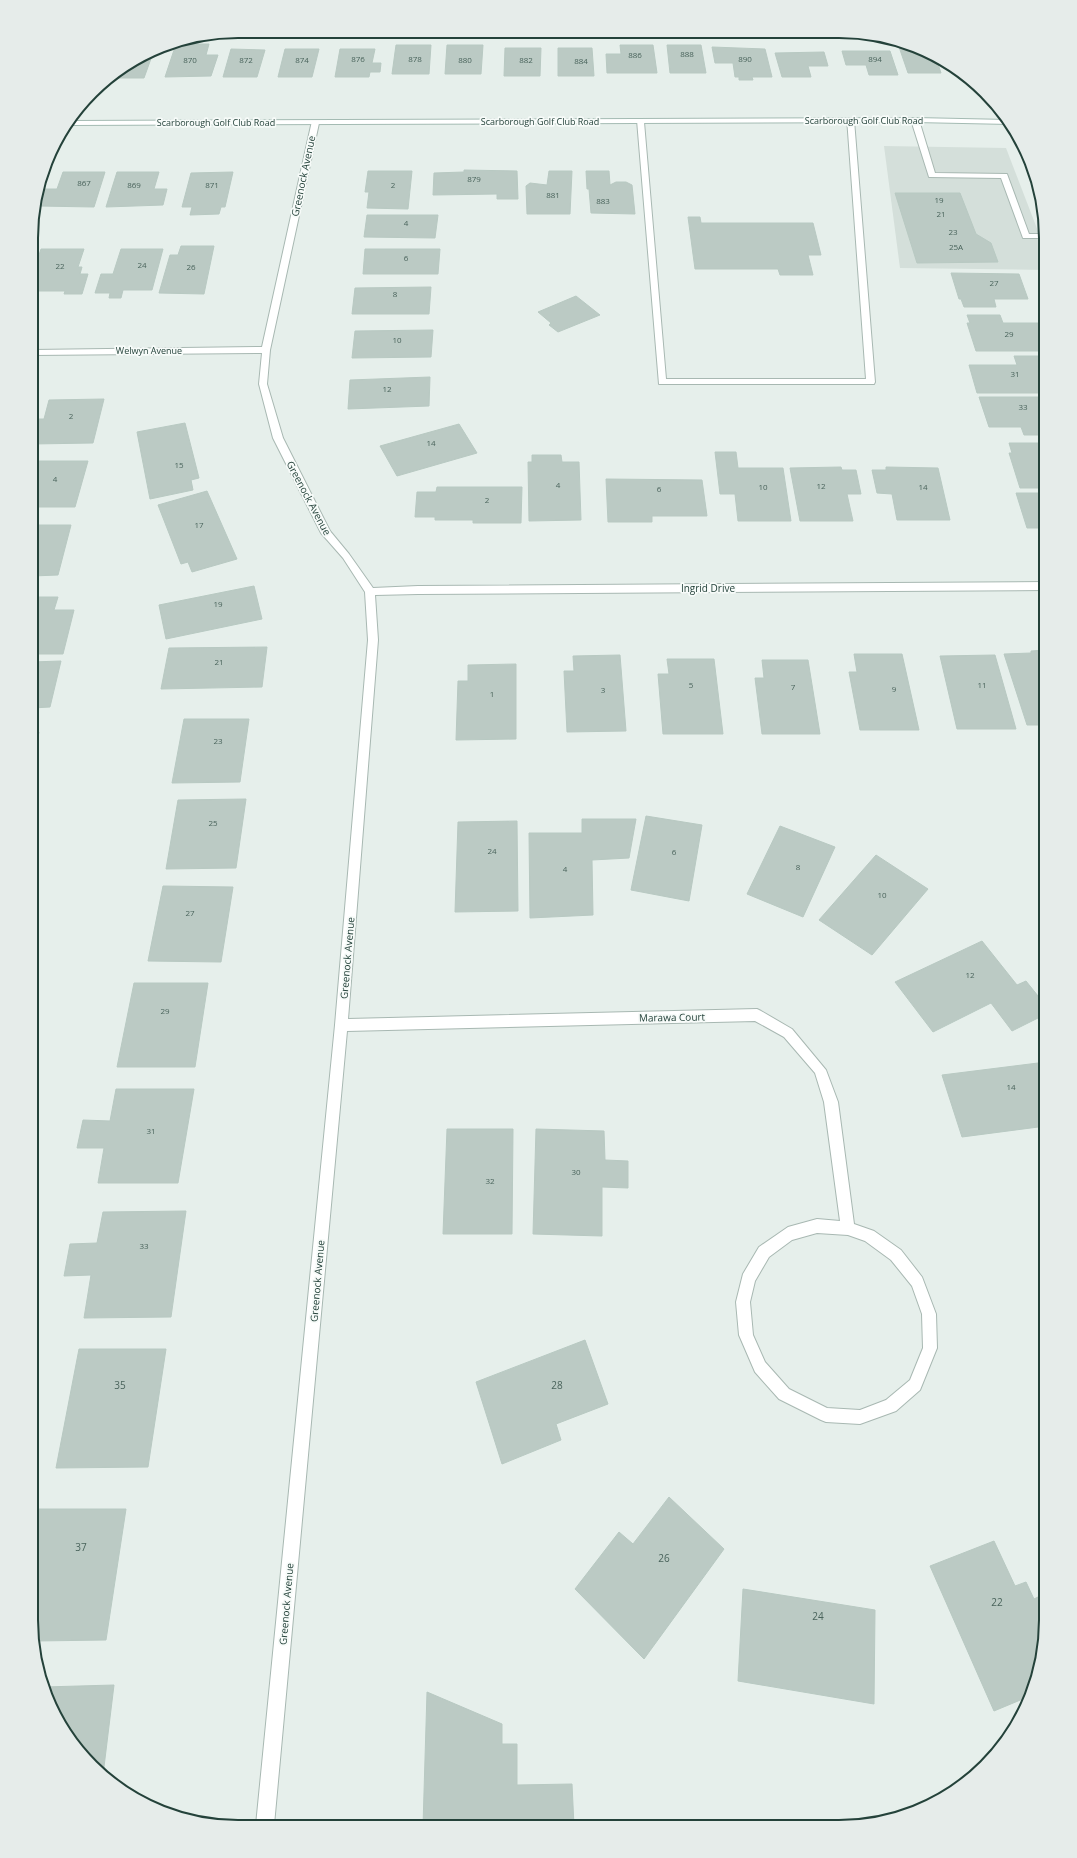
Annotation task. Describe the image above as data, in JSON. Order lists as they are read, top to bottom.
{
  "streets": {
    "street": [
      "Scarborough Golf Club Road",
      "Greenock Avenue",
      "Welwyn Avenue",
      "Ingrid Drive",
      "Marawa Court"
    ]
  },
  "crossings": [
    ["Scarborough Golf Club Road", "Greenock Avenue"],
    ["Greenock Avenue", "Welwyn Avenue"],
    ["Greenock Avenue", "Ingrid Drive"],
    ["Greenock Avenue", "Marawa Court"]
  ],
  "house_numbers": [
    "888",
    "886",
    "876",
    "878",
    "890",
    "894",
    "870",
    "872",
    "874",
    "880",
    "882",
    "884",
    "879",
    "867",
    "869",
    "871",
    "2",
    "881",
    "19",
    "883",
    "21",
    "4",
    "23",
    "25A",
    "6",
    "24",
    "22",
    "26",
    "27",
    "8",
    "29",
    "10",
    "31",
    "12",
    "33",
    "2",
    "14",
    "15",
    "4",
    "4",
    "12",
    "10",
    "14",
    "6",
    "2",
    "17",
    "19",
    "21",
    "5",
    "11",
    "7",
    "9",
    "3",
    "1",
    "23",
    "25",
    "24",
    "6",
    "8",
    "4",
    "10",
    "27",
    "12",
    "29",
    "14",
    "31",
    "30",
    "32",
    "33",
    "35",
    "28",
    "37",
    "26",
    "22",
    "24"
  ]
}
